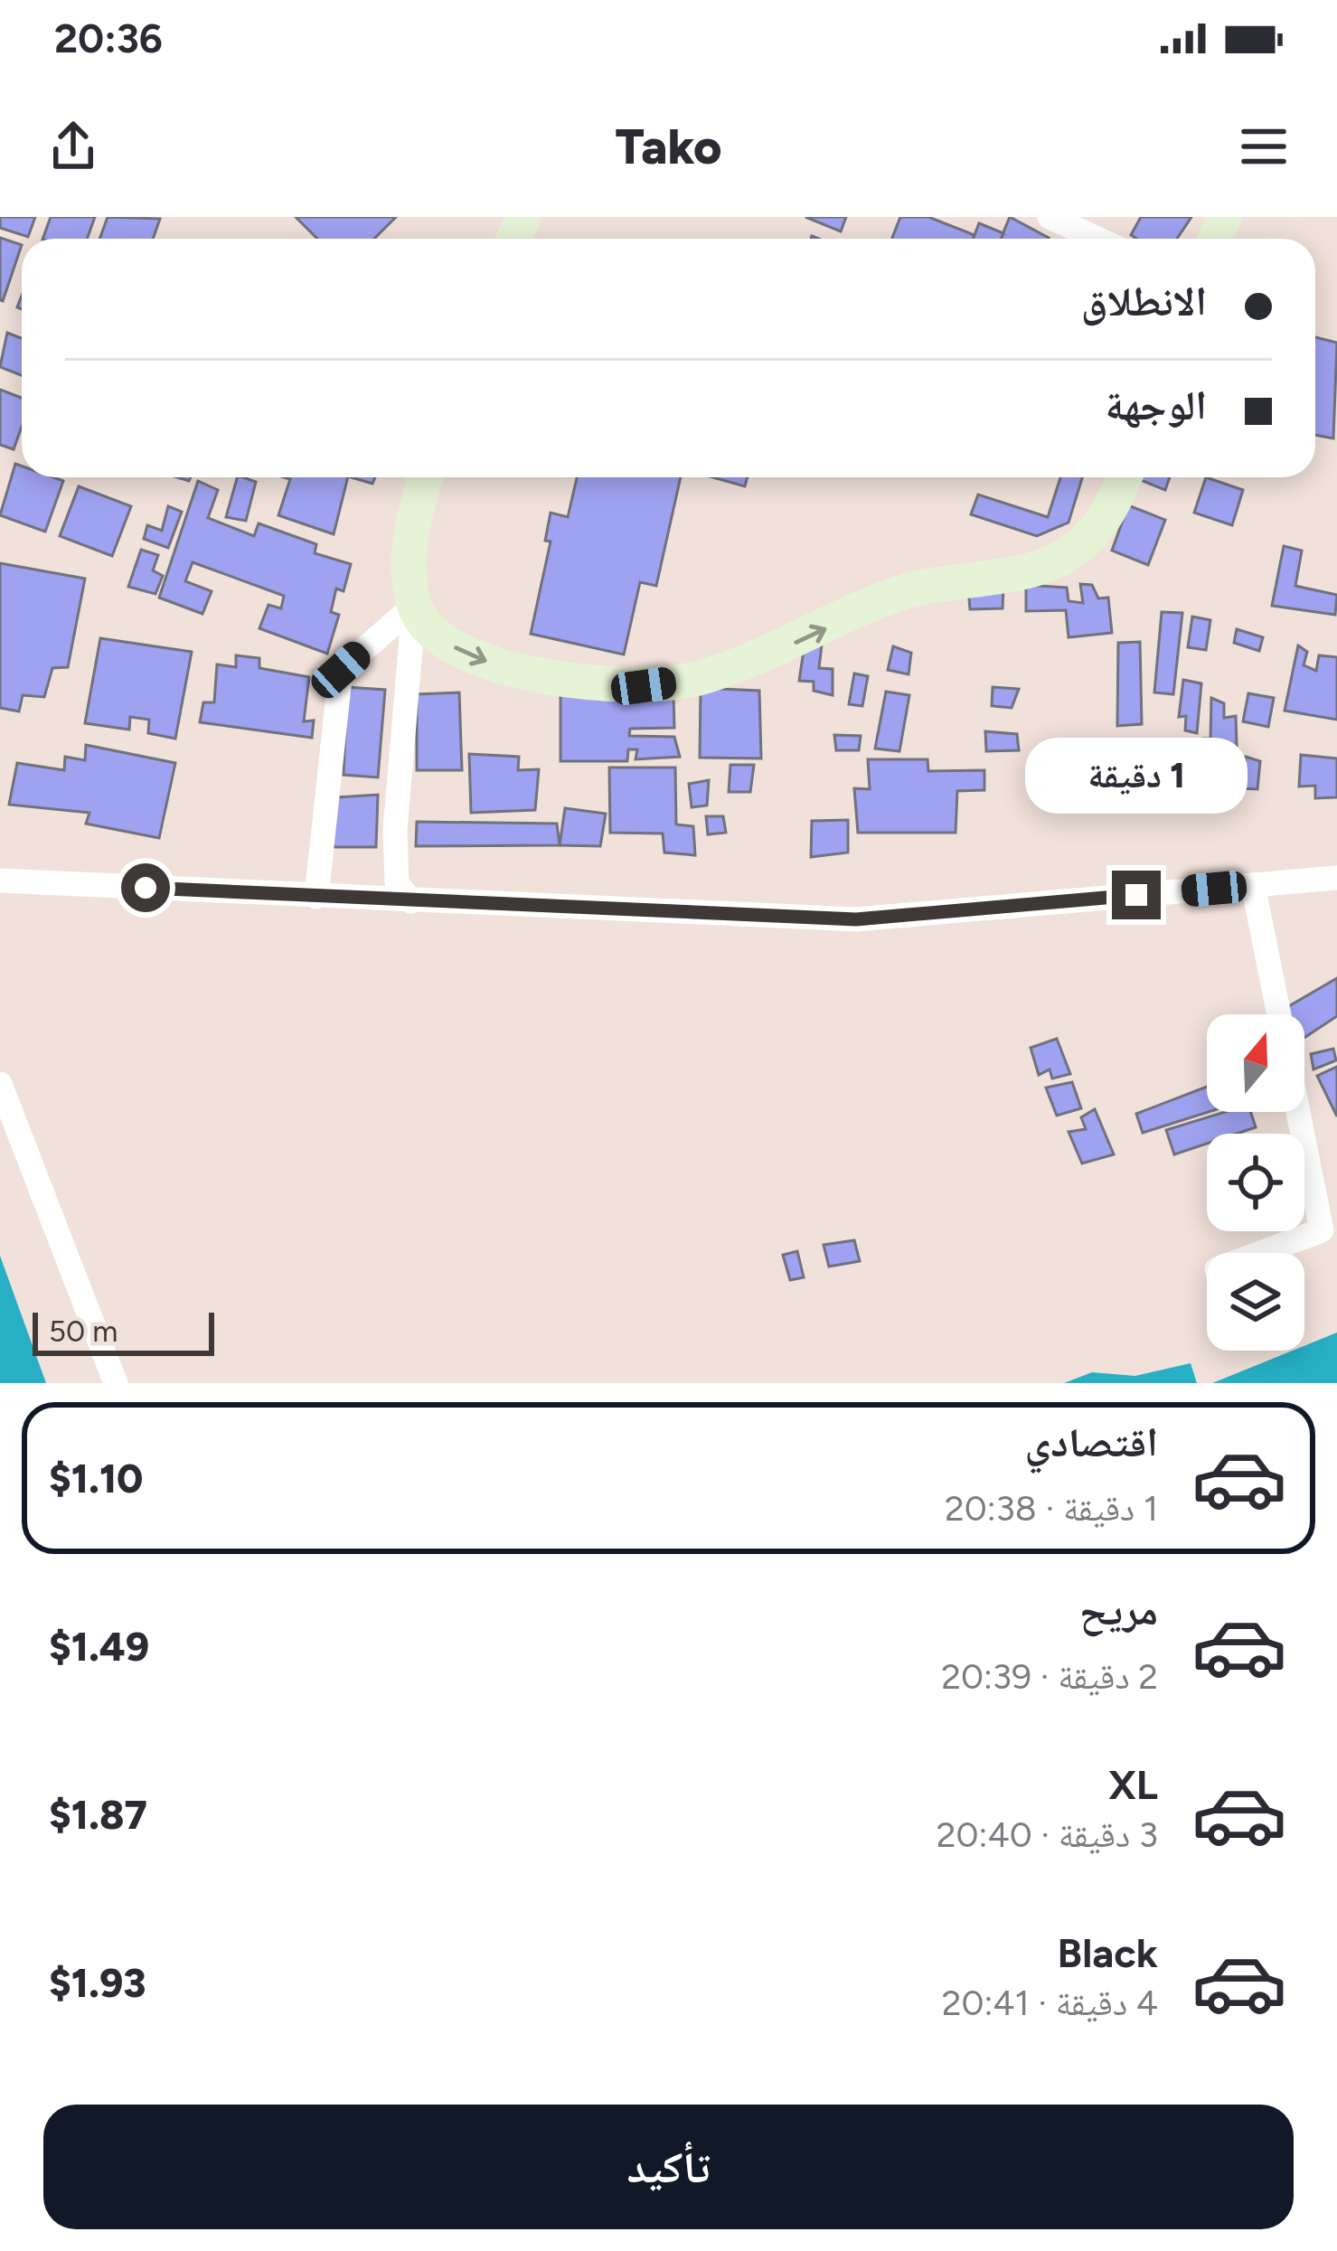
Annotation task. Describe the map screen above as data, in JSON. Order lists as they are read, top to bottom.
{
  "scale_bar": "50 m",
  "north": "top",
  "page": {
    "status": "20:36",
    "header": "Tako",
    "banner": ["الانطلاق", "الوجهة"],
    "bubble": "1 دقيقة",
    "scale": "50 m",
    "list": [
      {
        "name": "اقتصادي",
        "note": "1 دقيقة · 20:38",
        "value": "$1.10"
      },
      {
        "name": "مريح",
        "note": "2 دقيقة · 20:39",
        "value": "$1.49"
      },
      {
        "name": "XL",
        "note": "3 دقيقة · 20:40",
        "value": "$1.87"
      },
      {
        "name": "Black",
        "note": "4 دقيقة · 20:41",
        "value": "$1.93"
      }
    ],
    "buttons": "تأكيد"
  }
}
